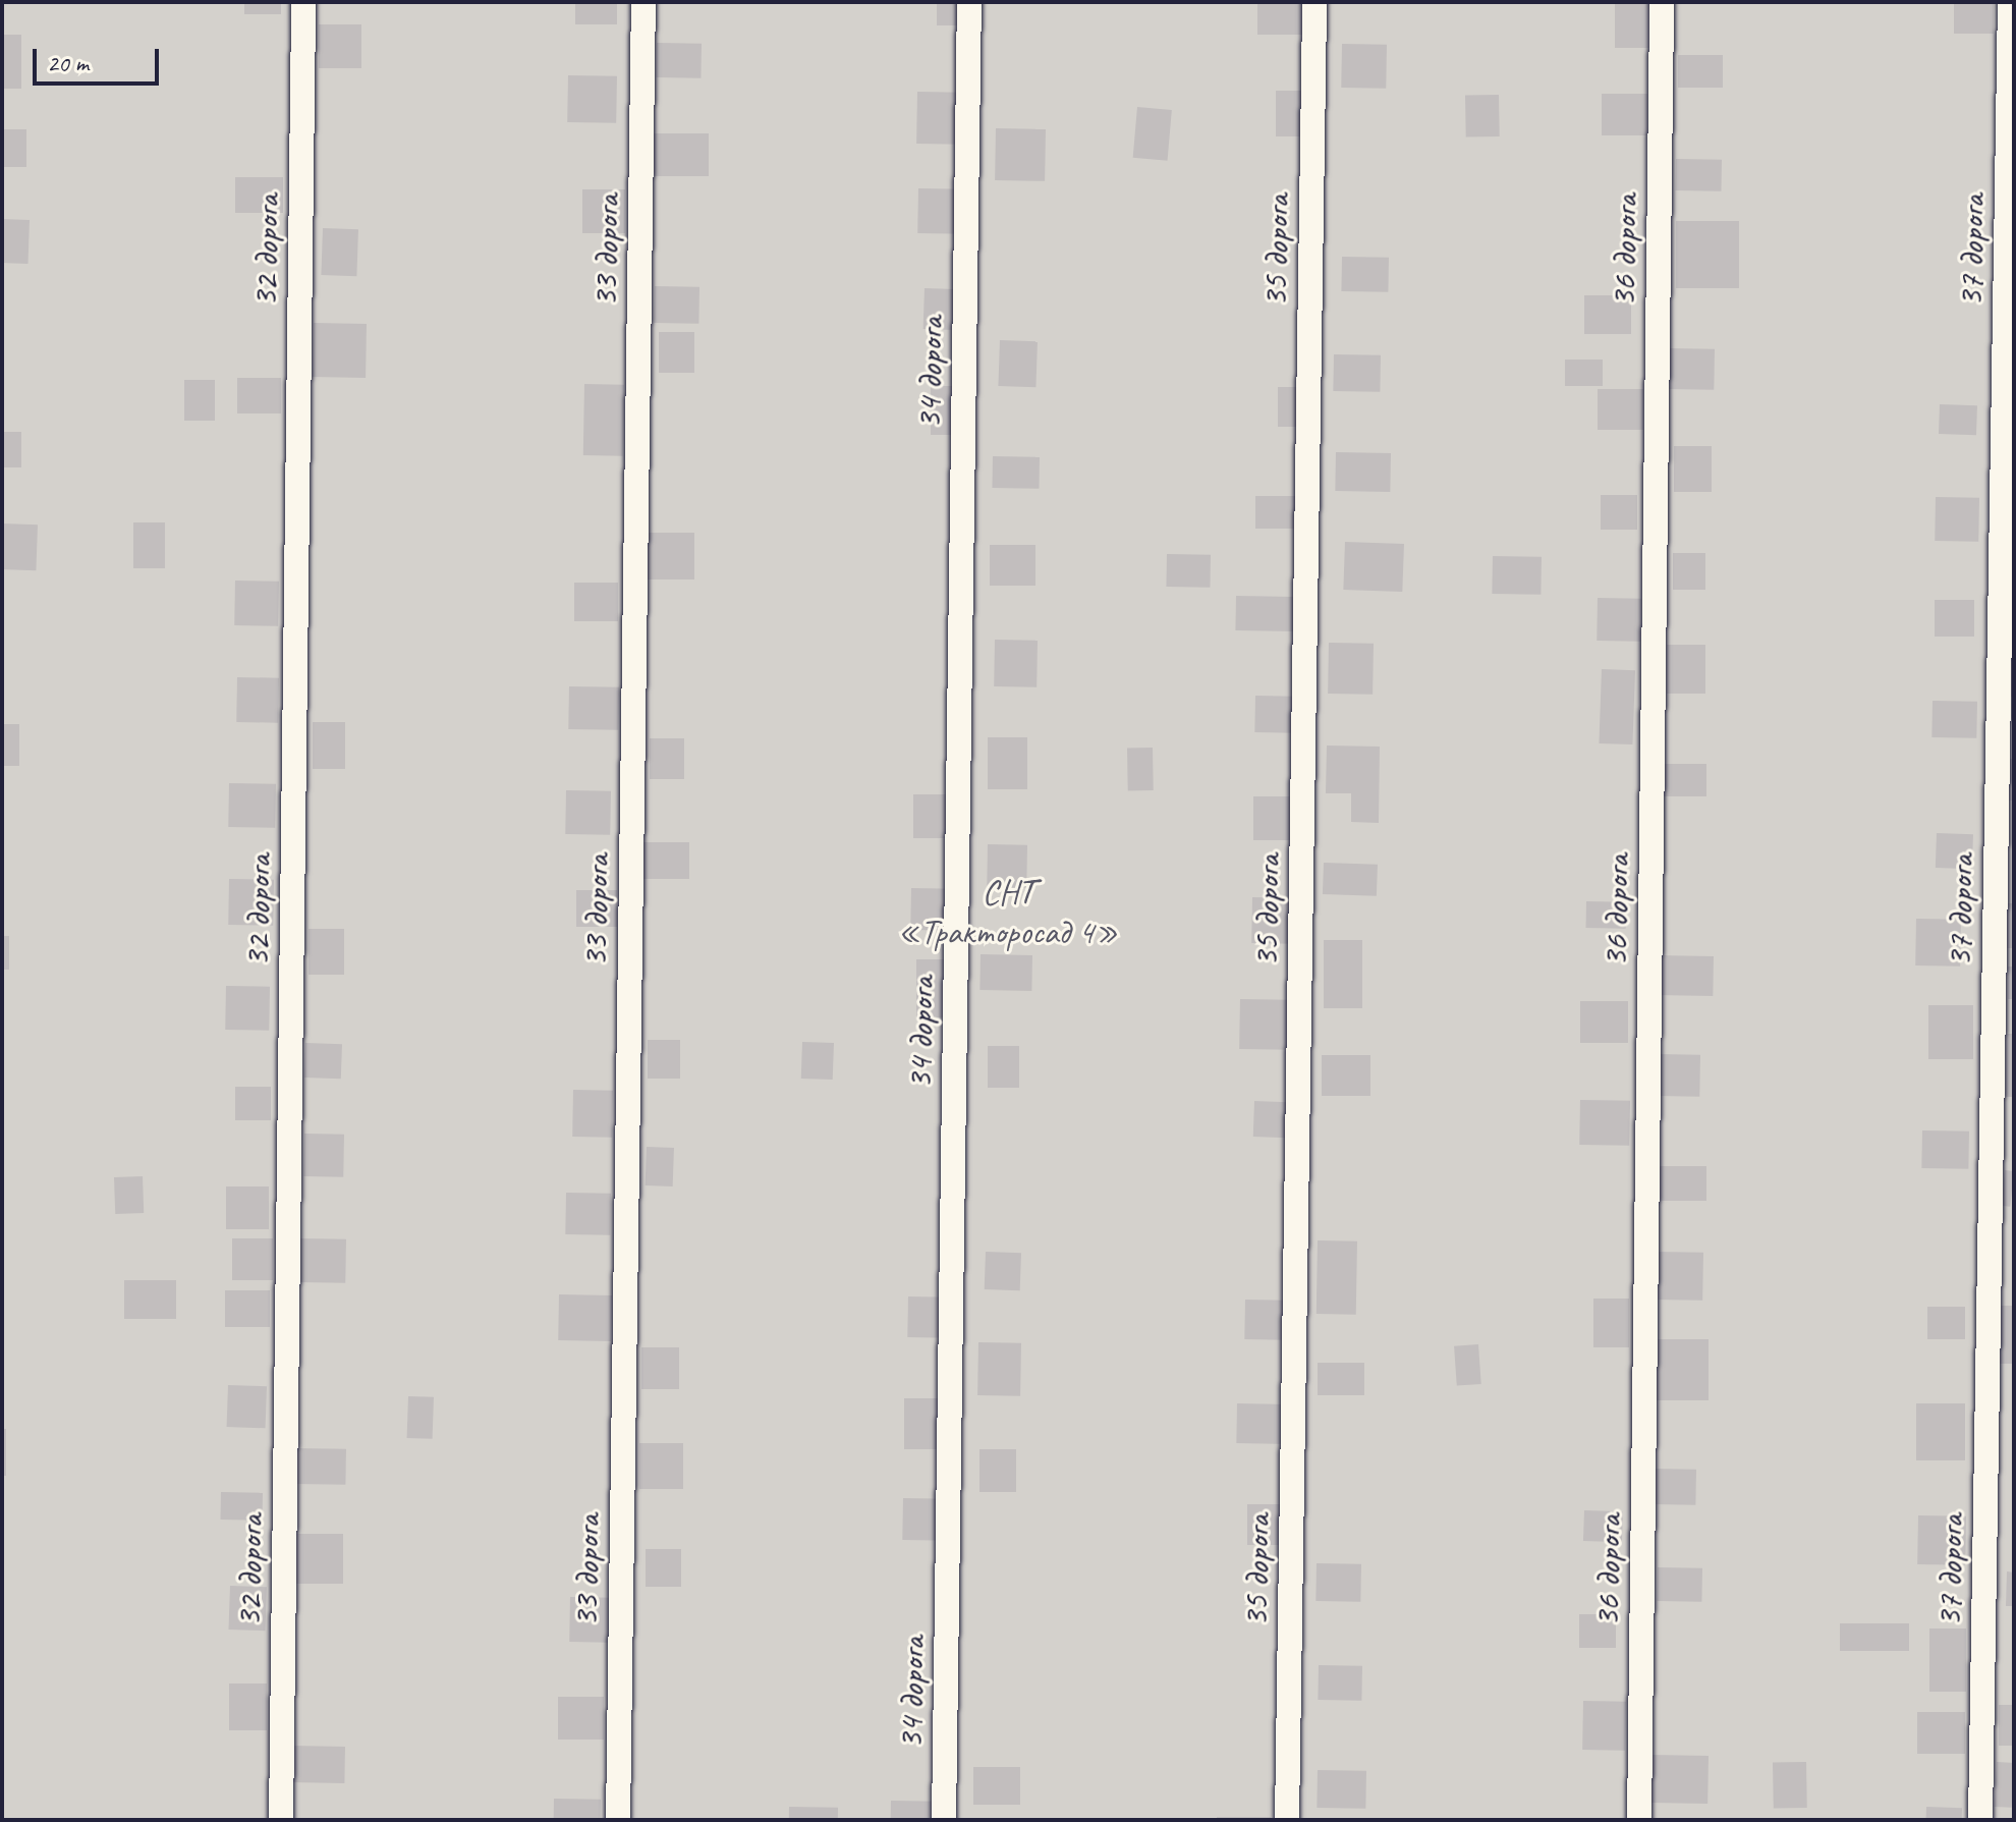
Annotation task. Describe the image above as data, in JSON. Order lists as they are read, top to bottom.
{
  "streets": {
    "lane": [
      "32 дорога",
      "33 дорога",
      "35 дорога",
      "36 дорога",
      "37 дорога",
      "34 дорога"
    ]
  },
  "parks": ["СНТ «Тракторосад 4»"],
  "scale_bar": "20 m"
}
